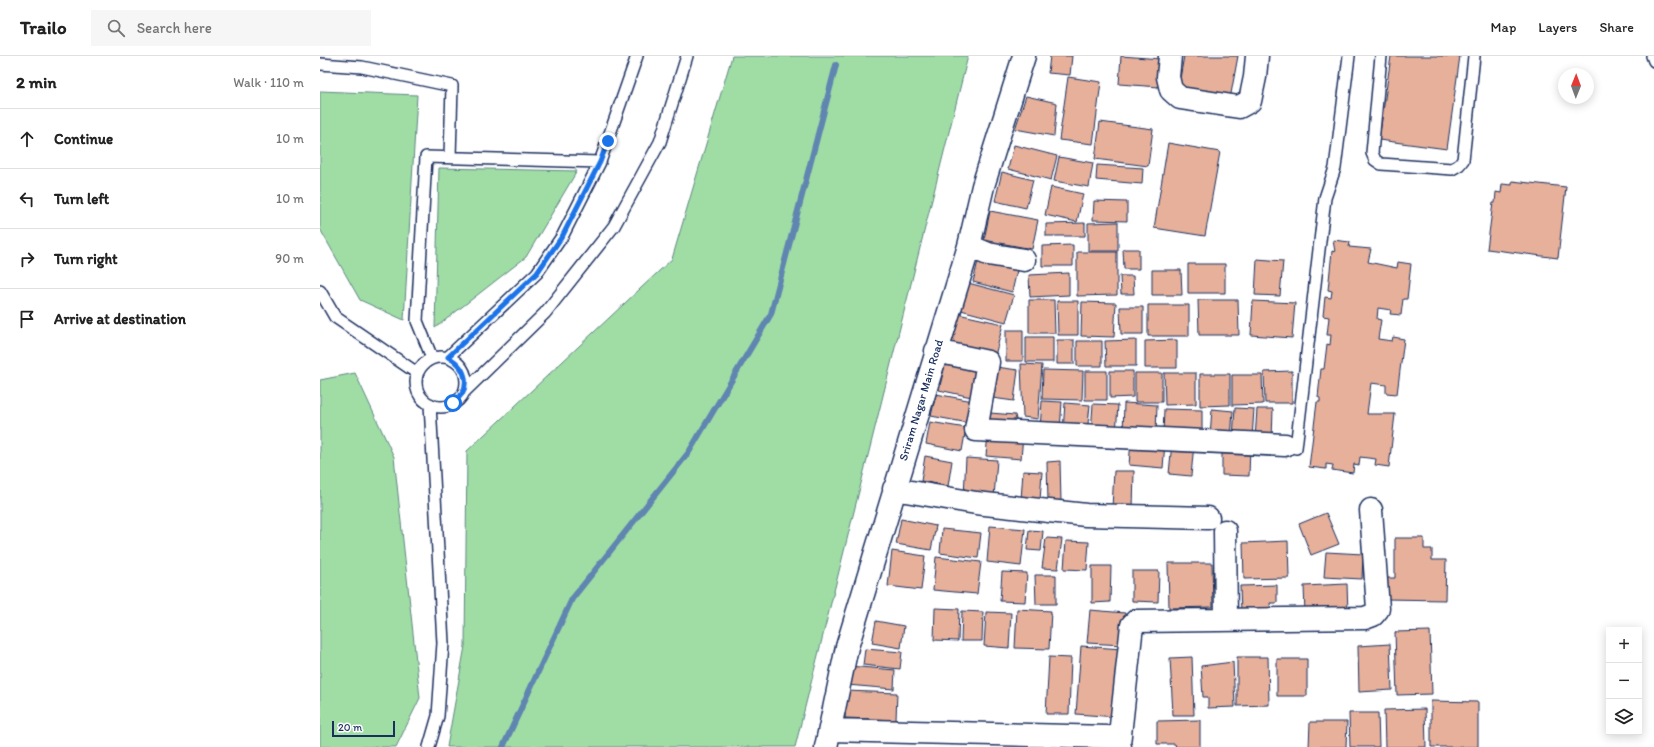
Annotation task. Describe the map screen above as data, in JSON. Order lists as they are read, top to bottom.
{
  "streets": {
    "street": ["Sriram Nagar Main Road"]
  },
  "scale_bar": "20 m",
  "north": "top",
  "page": {
    "header": "Trailo",
    "search": "Search here",
    "nav": ["Map", "Layers", "Share"],
    "heading": ["2 min", "Walk · 110 m"],
    "list": [
      ["Continue", "10 m"],
      ["Turn left", "10 m"],
      ["Turn right", "90 m"],
      "Arrive at destination"
    ],
    "map_buttons": ["+", "−"],
    "scale": "20 m"
  }
}
